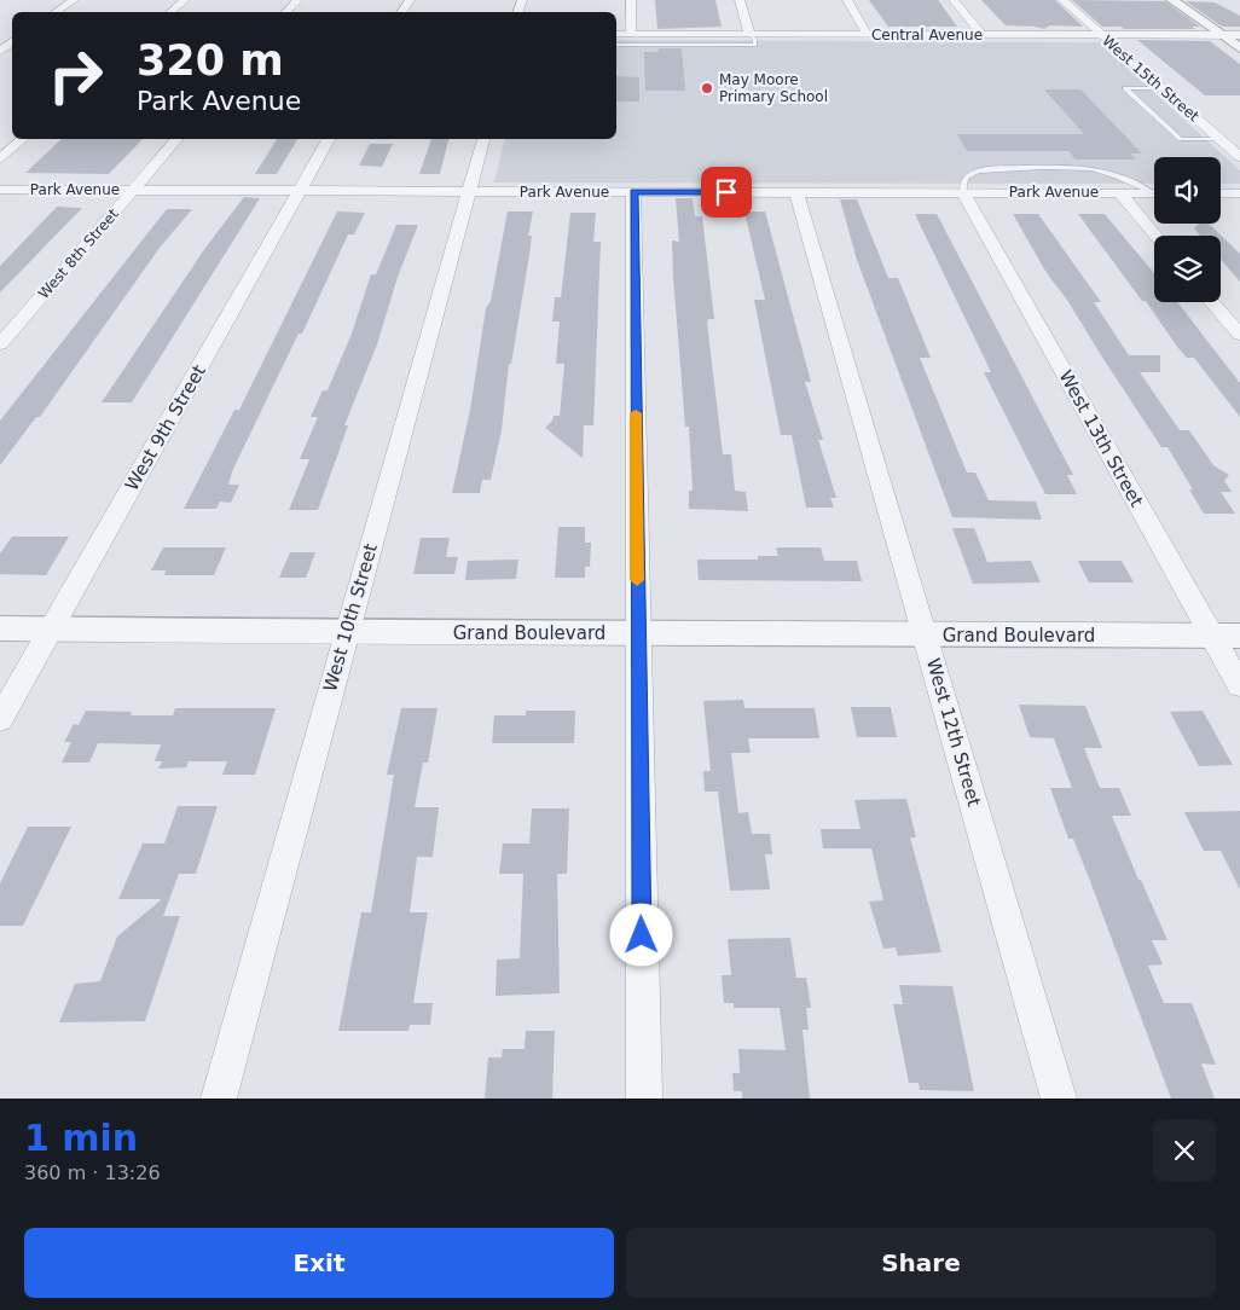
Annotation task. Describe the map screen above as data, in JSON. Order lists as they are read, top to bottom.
{
  "streets": {
    "street": [
      "Central Avenue",
      "West 15th Street",
      "Park Avenue",
      "West 8th Street",
      "West 9th Street",
      "West 13th Street",
      "West 10th Street",
      "Grand Boulevard",
      "West 12th Street"
    ]
  },
  "crossings": [
    ["Central Avenue", "West 15th Street"],
    ["Park Avenue", "West 8th Street"],
    ["Park Avenue", "West 9th Street"],
    ["Park Avenue", "West 13th Street"],
    ["Park Avenue", "West 10th Street"],
    ["Park Avenue", "West 12th Street"],
    ["West 9th Street", "Grand Boulevard"],
    ["West 13th Street", "Grand Boulevard"],
    ["West 10th Street", "Grand Boulevard"],
    ["Grand Boulevard", "West 12th Street"]
  ],
  "places": ["May Moore Primary School"],
  "page": {
    "turn": ["320 m", "Park Avenue"],
    "heading": ["1 min", "360 m · 13:26"],
    "buttons": ["Exit", "Share"]
  }
}
